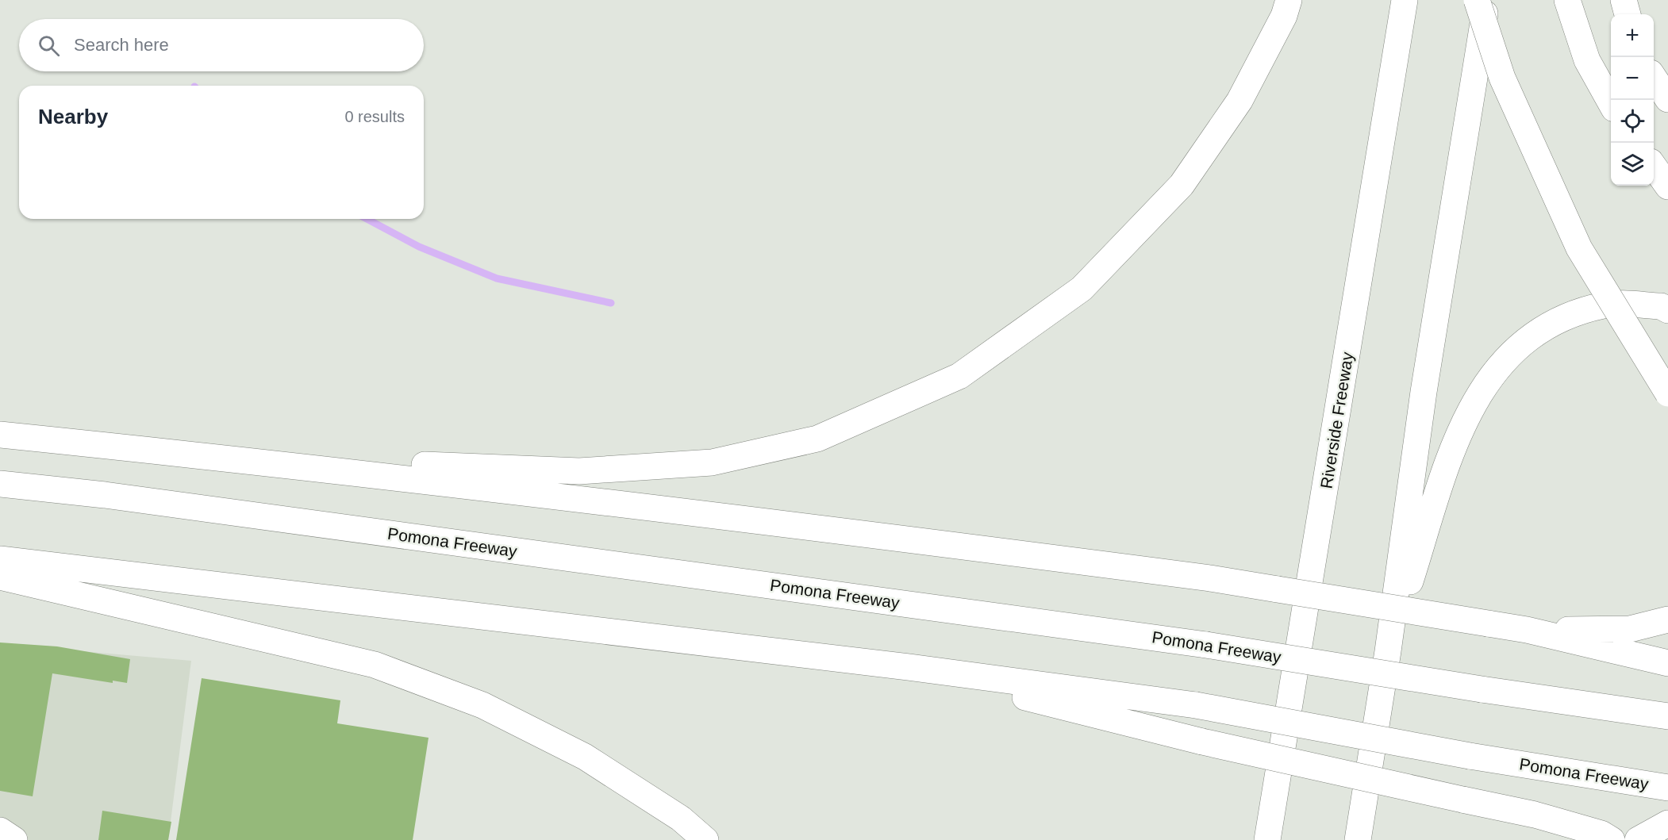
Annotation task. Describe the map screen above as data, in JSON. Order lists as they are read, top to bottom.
{
  "streets": {
    "main road": ["Riverside Freeway", "Pomona Freeway"]
  },
  "page": {
    "map_buttons": ["+", "−"],
    "search": "Search here",
    "heading": ["Nearby", "0 results"]
  }
}
